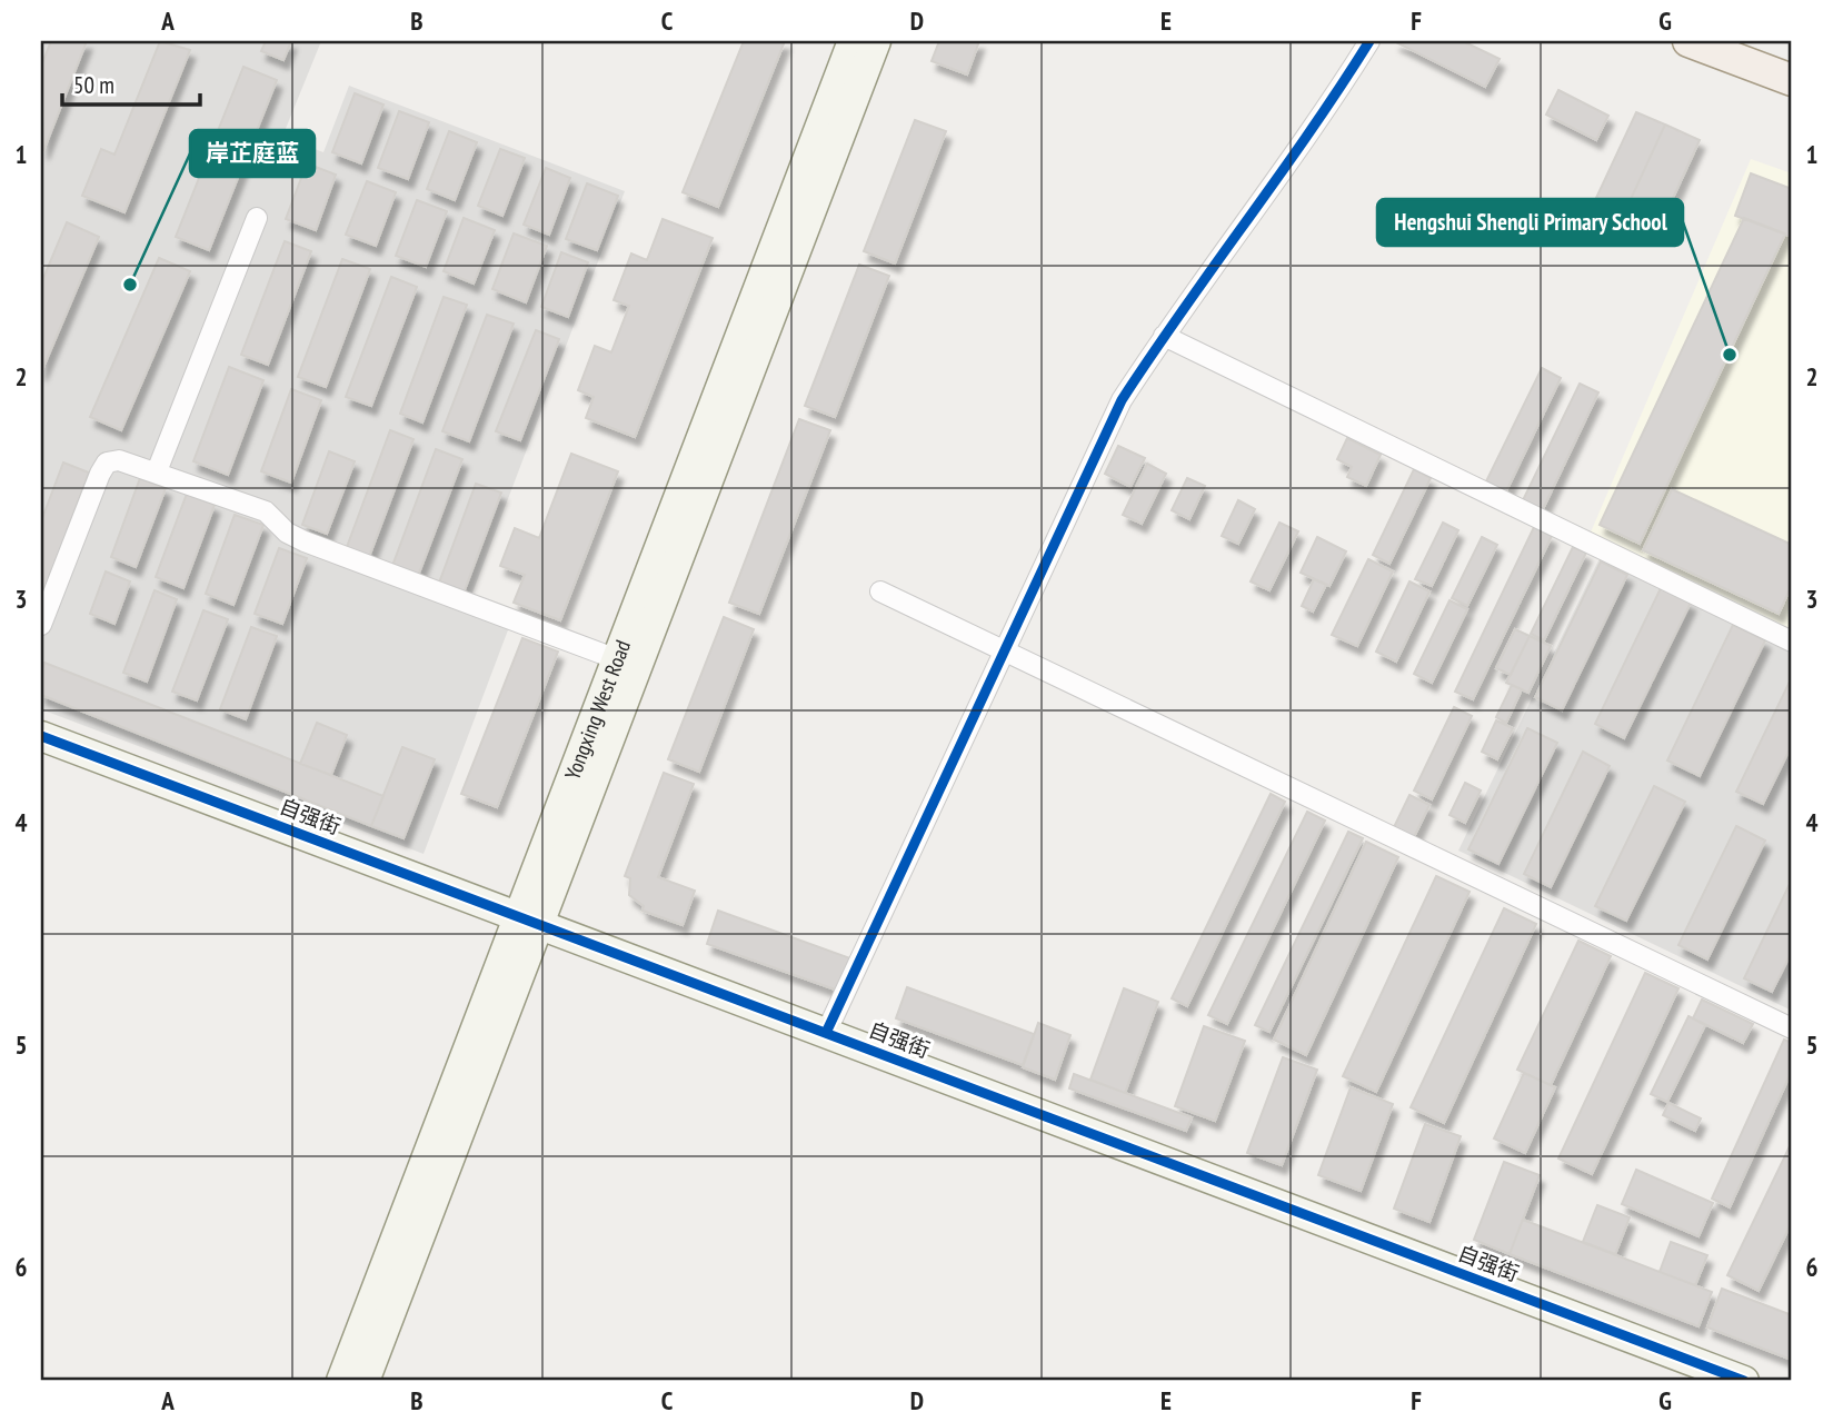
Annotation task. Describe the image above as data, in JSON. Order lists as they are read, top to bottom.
{
  "streets": {
    "main road": ["Yongxing West Road", "自强街"]
  },
  "crossings": [
    ["Yongxing West Road", "自强街"]
  ],
  "places": ["岸芷庭蓝", "Hengshui Shengli Primary School"],
  "scale_bar": "50 m",
  "grid": {
    "columns": [
      "A",
      "B",
      "C",
      "D",
      "E",
      "F",
      "G"
    ],
    "rows": [
      "1",
      "2",
      "3",
      "4",
      "5",
      "6"
    ]
  }
}
